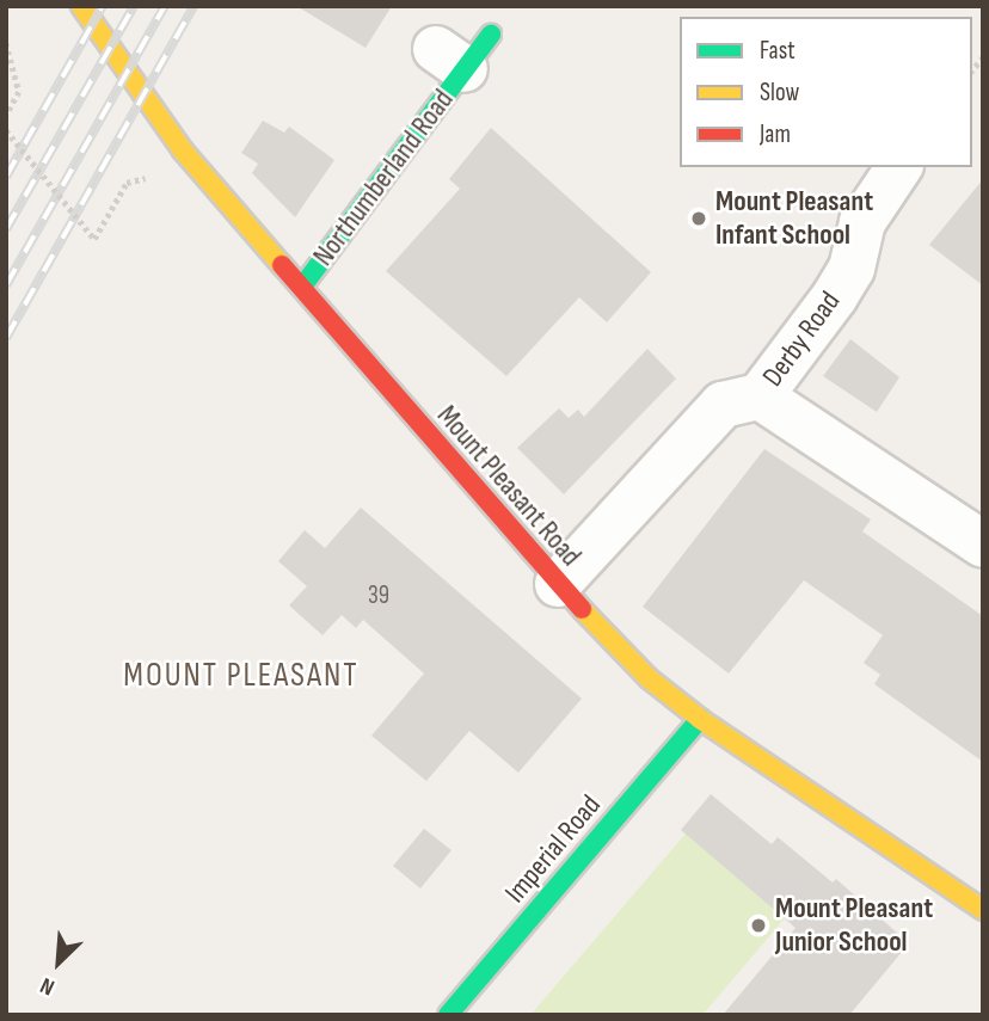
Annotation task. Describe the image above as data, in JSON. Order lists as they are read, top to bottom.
{
  "streets": {
    "street": [
      "Northumberland Road",
      "Derby Road",
      "Mount Pleasant Road",
      "Imperial Road"
    ]
  },
  "crossings": [
    ["Northumberland Road", "Mount Pleasant Road"],
    ["Derby Road", "Mount Pleasant Road"],
    ["Mount Pleasant Road", "Imperial Road"]
  ],
  "districts": ["MOUNT PLEASANT"],
  "places": ["Mount Pleasant Infant School", "Mount Pleasant Junior School"],
  "house_numbers": ["39"],
  "legend": ["Fast", "Slow", "Jam"],
  "north": "bottom left"
}
